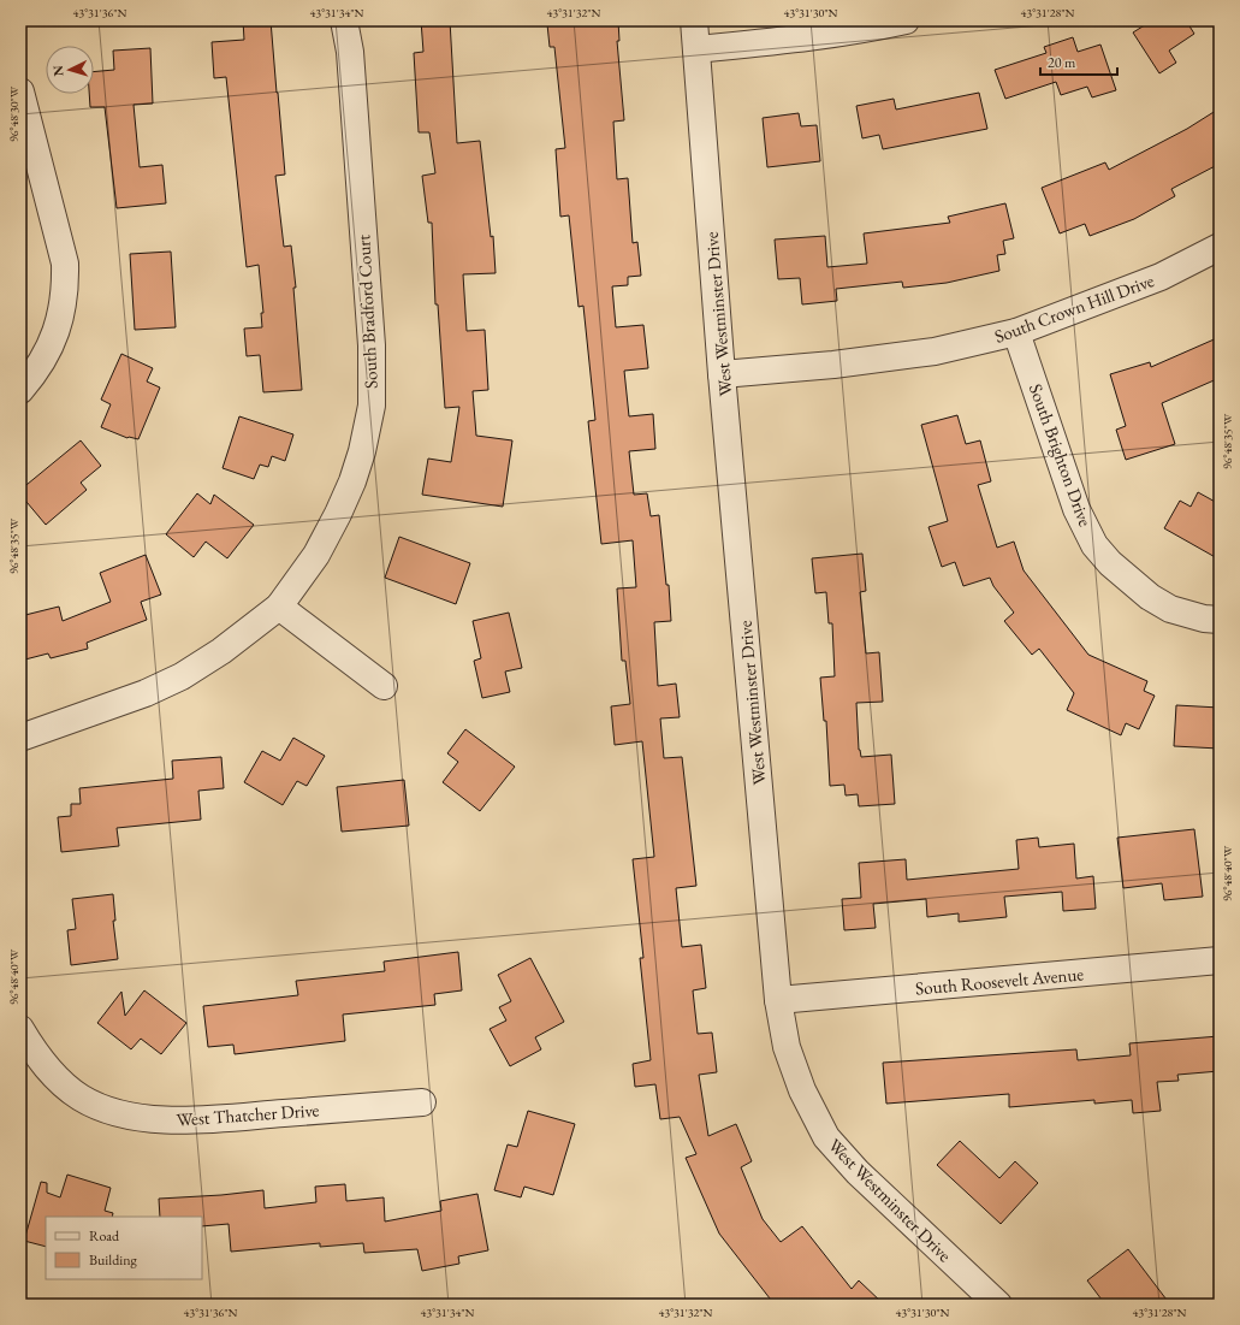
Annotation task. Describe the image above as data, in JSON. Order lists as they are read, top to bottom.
{
  "streets": {
    "street": [
      "South Crown Hill Drive",
      "South Bradford Court",
      "West Westminster Drive",
      "South Brighton Drive",
      "South Roosevelt Avenue",
      "West Thatcher Drive"
    ]
  },
  "crossings": [
    ["South Crown Hill Drive", "West Westminster Drive"],
    ["South Crown Hill Drive", "South Brighton Drive"],
    ["West Westminster Drive", "South Roosevelt Avenue"]
  ],
  "legend": ["Road", "Building"],
  "scale_bar": "20 m",
  "north": "left",
  "coordinates": [
    "43°31'36\"N",
    "43°31'34\"N",
    "43°31'32\"N",
    "43°31'30\"N",
    "43°31'28\"N",
    "96°48'30\"W",
    "96°48'35\"W",
    "96°48'40\"W"
  ]
}
